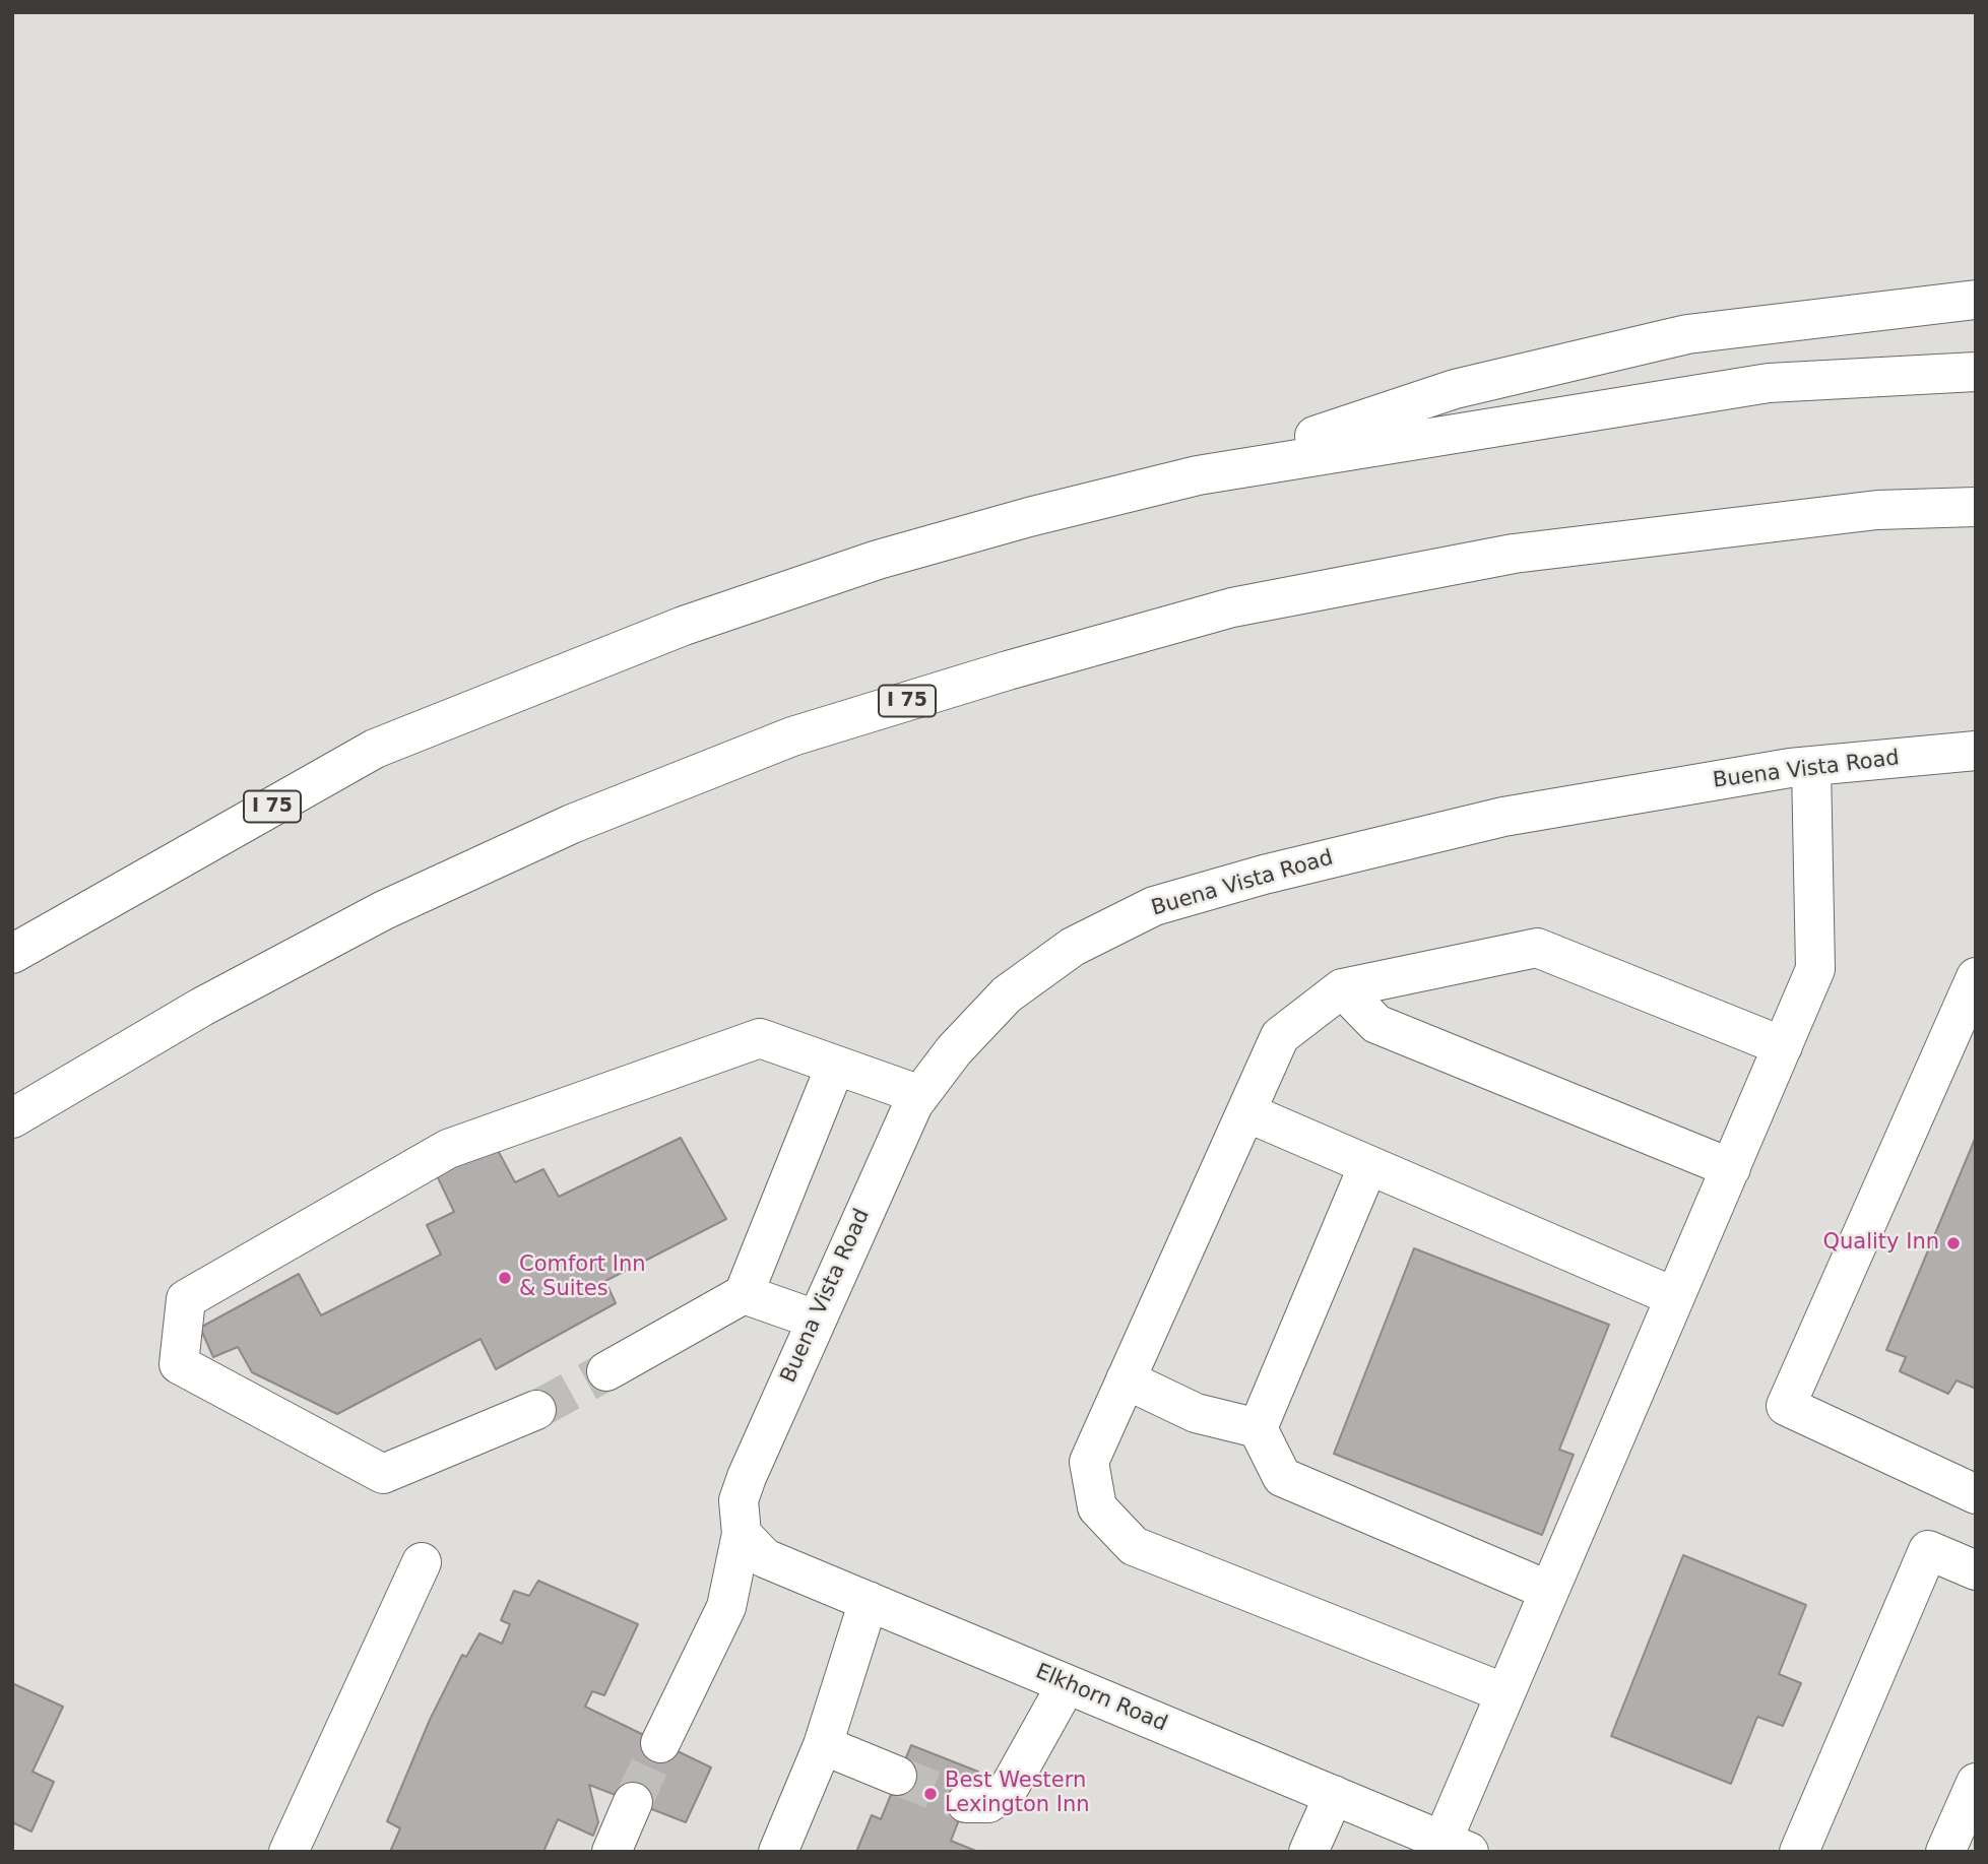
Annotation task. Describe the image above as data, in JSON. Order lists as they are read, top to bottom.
{
  "streets": {
    "main road": ["I 75", "Buena Vista Road", "Elkhorn Road"]
  },
  "crossings": [
    ["Buena Vista Road", "Elkhorn Road"]
  ],
  "places": ["Quality Inn", "Comfort Inn & Suites", "Best Western Lexington Inn"]
}
